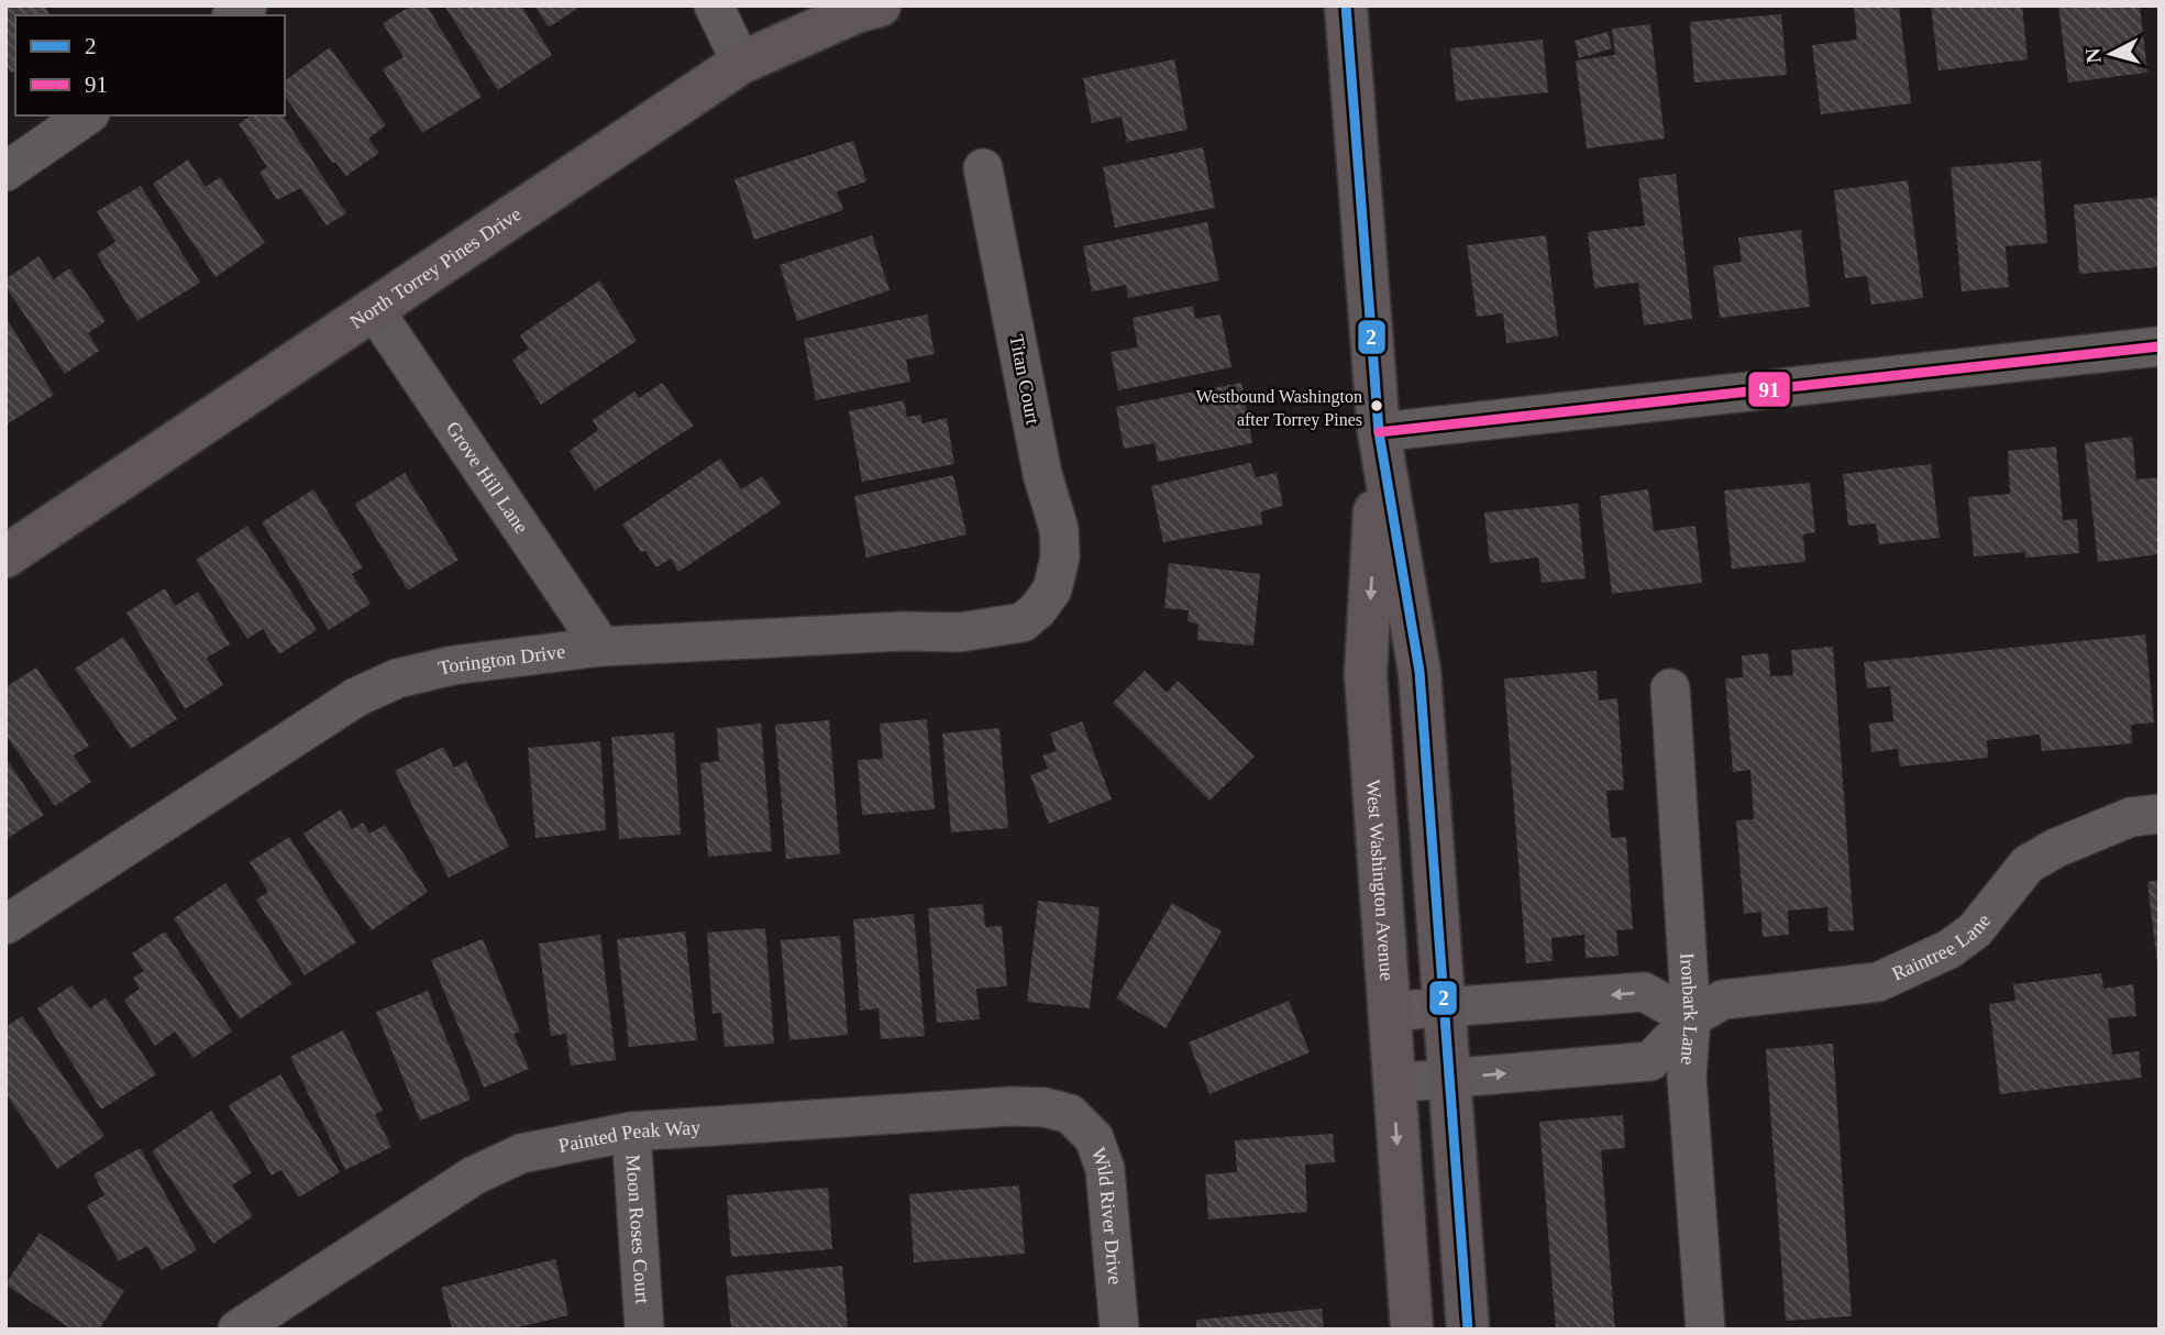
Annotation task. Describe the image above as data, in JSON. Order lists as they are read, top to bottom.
{
  "streets": {
    "main road": ["North Torrey Pines Drive", "West Washington Avenue"],
    "street": [
      "Titan Court",
      "Grove Hill Lane",
      "Torington Drive",
      "Raintree Lane",
      "Ironbark Lane",
      "Painted Peak Way",
      "Wild River Drive",
      "Moon Roses Court"
    ]
  },
  "crossings": [
    ["North Torrey Pines Drive", "Grove Hill Lane"],
    ["Titan Court", "Torington Drive"],
    ["Grove Hill Lane", "Torington Drive"],
    ["West Washington Avenue", "Raintree Lane"],
    ["Raintree Lane", "Ironbark Lane"],
    ["Painted Peak Way", "Wild River Drive"],
    ["Painted Peak Way", "Moon Roses Court"]
  ],
  "places": ["Westbound Washington after Torrey Pines"],
  "lines": ["transit line 2", "transit line 91"],
  "legend": ["2", "91"],
  "north": "left"
}
